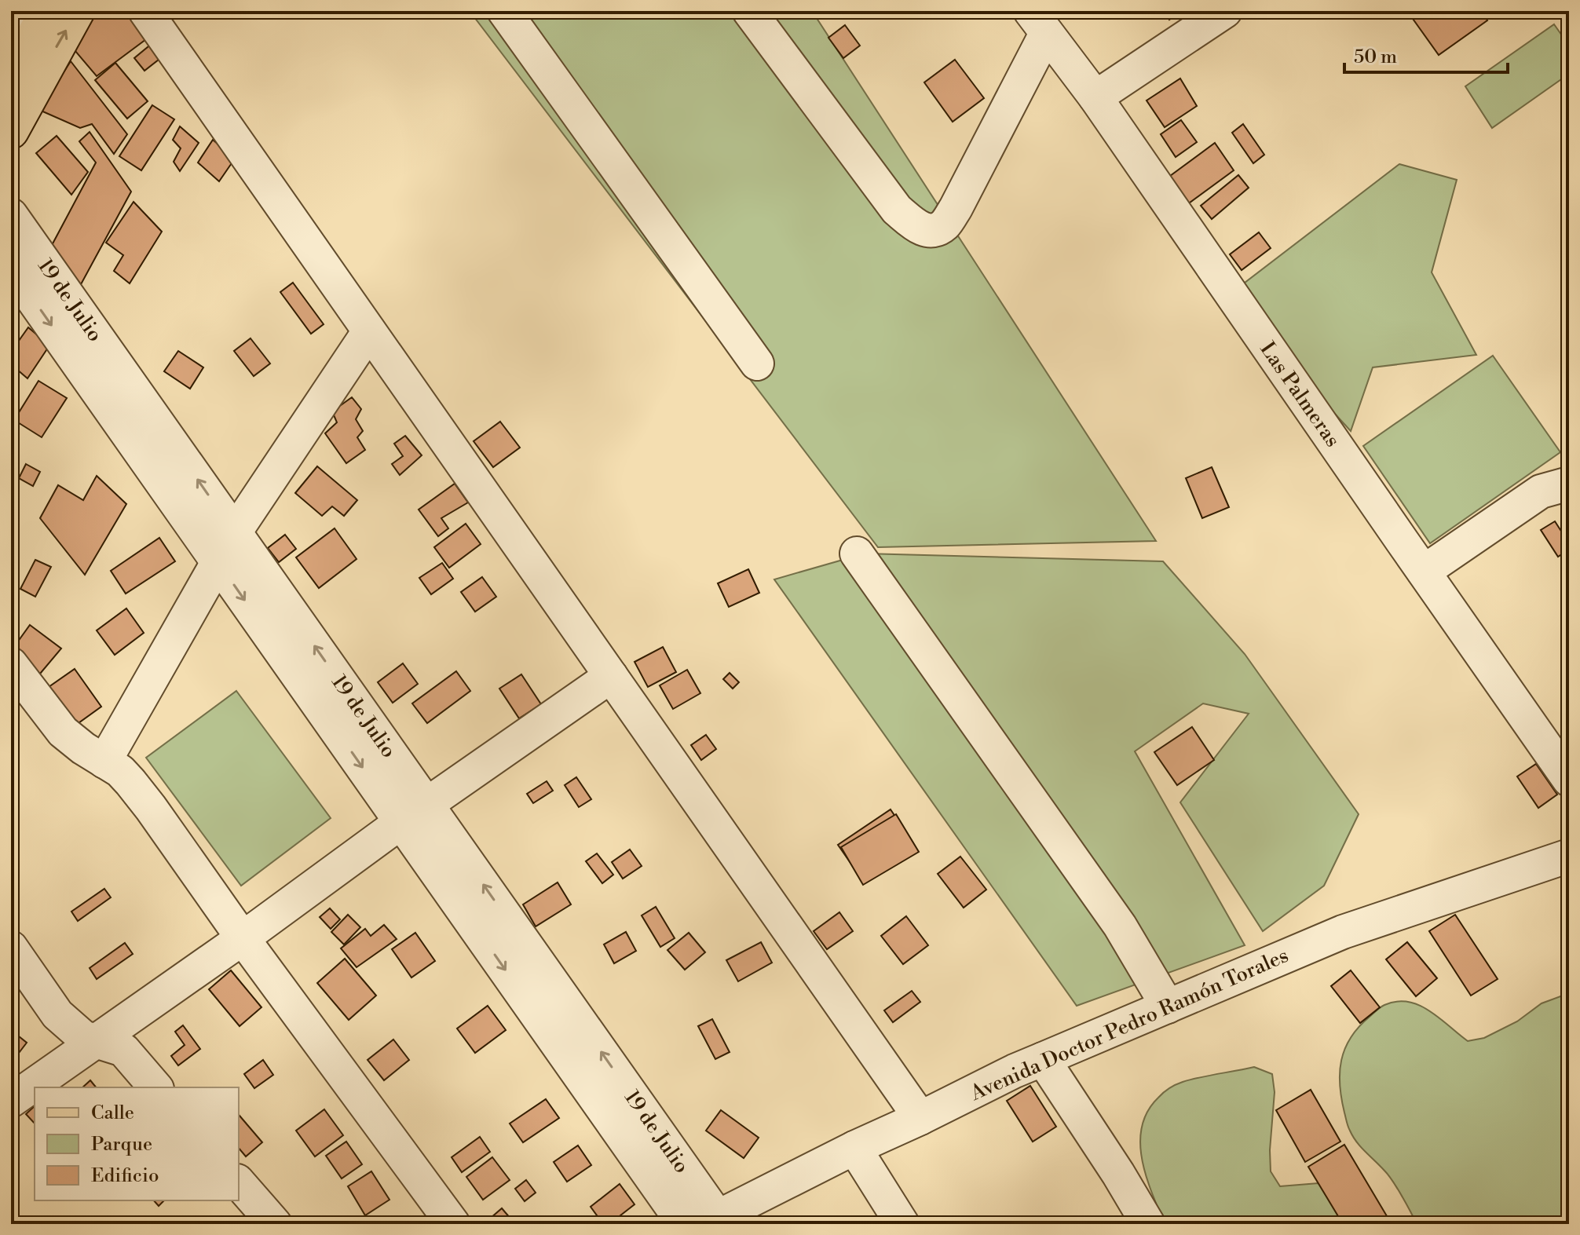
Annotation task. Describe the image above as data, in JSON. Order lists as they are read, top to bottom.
{
  "streets": {
    "street": ["19 de Julio", "Las Palmeras", "Avenida Doctor Pedro Ramón Torales"]
  },
  "crossings": [
    ["19 de Julio", "Avenida Doctor Pedro Ramón Torales"]
  ],
  "legend": ["Calle", "Parque", "Edificio"],
  "scale_bar": "50 m"
}
